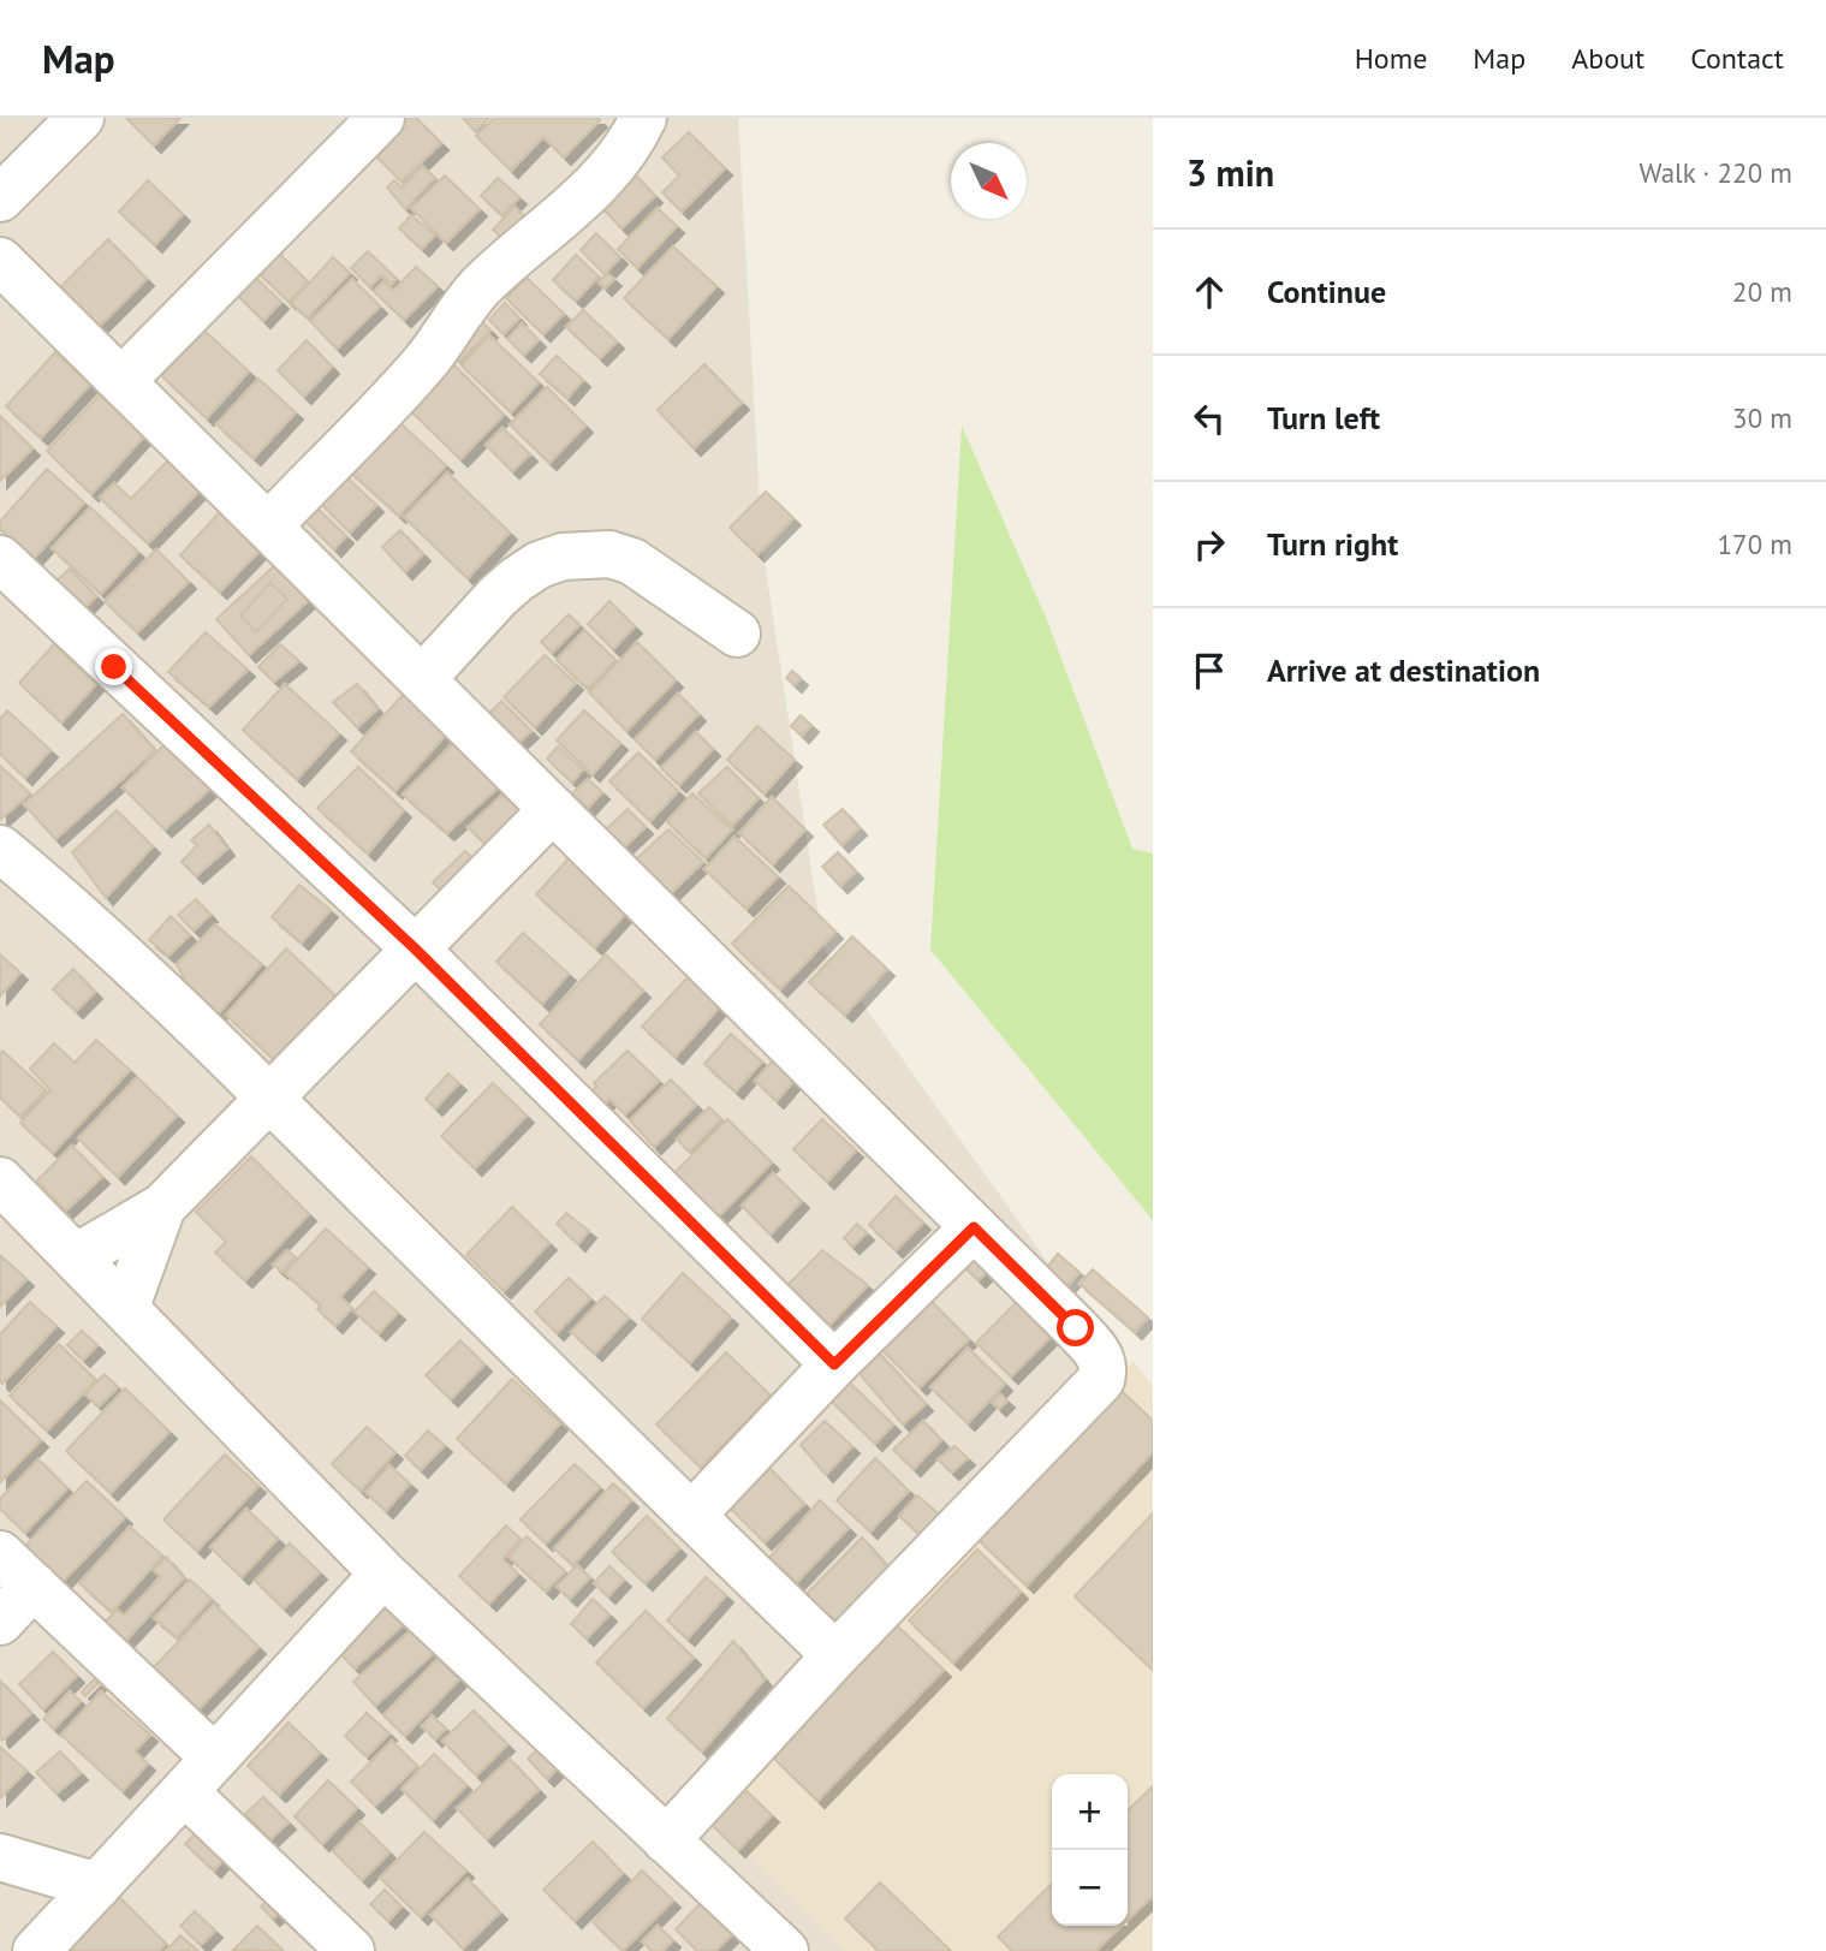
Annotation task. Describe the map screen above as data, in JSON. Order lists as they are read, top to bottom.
{
  "north": "bottom right",
  "page": {
    "header": "Map",
    "nav": [
      "Home",
      "Map",
      "About",
      "Contact"
    ],
    "heading": ["3 min", "Walk · 220 m"],
    "list": [
      ["Continue", "20 m"],
      ["Turn left", "30 m"],
      ["Turn right", "170 m"],
      "Arrive at destination"
    ],
    "map_buttons": ["+", "−"]
  }
}
